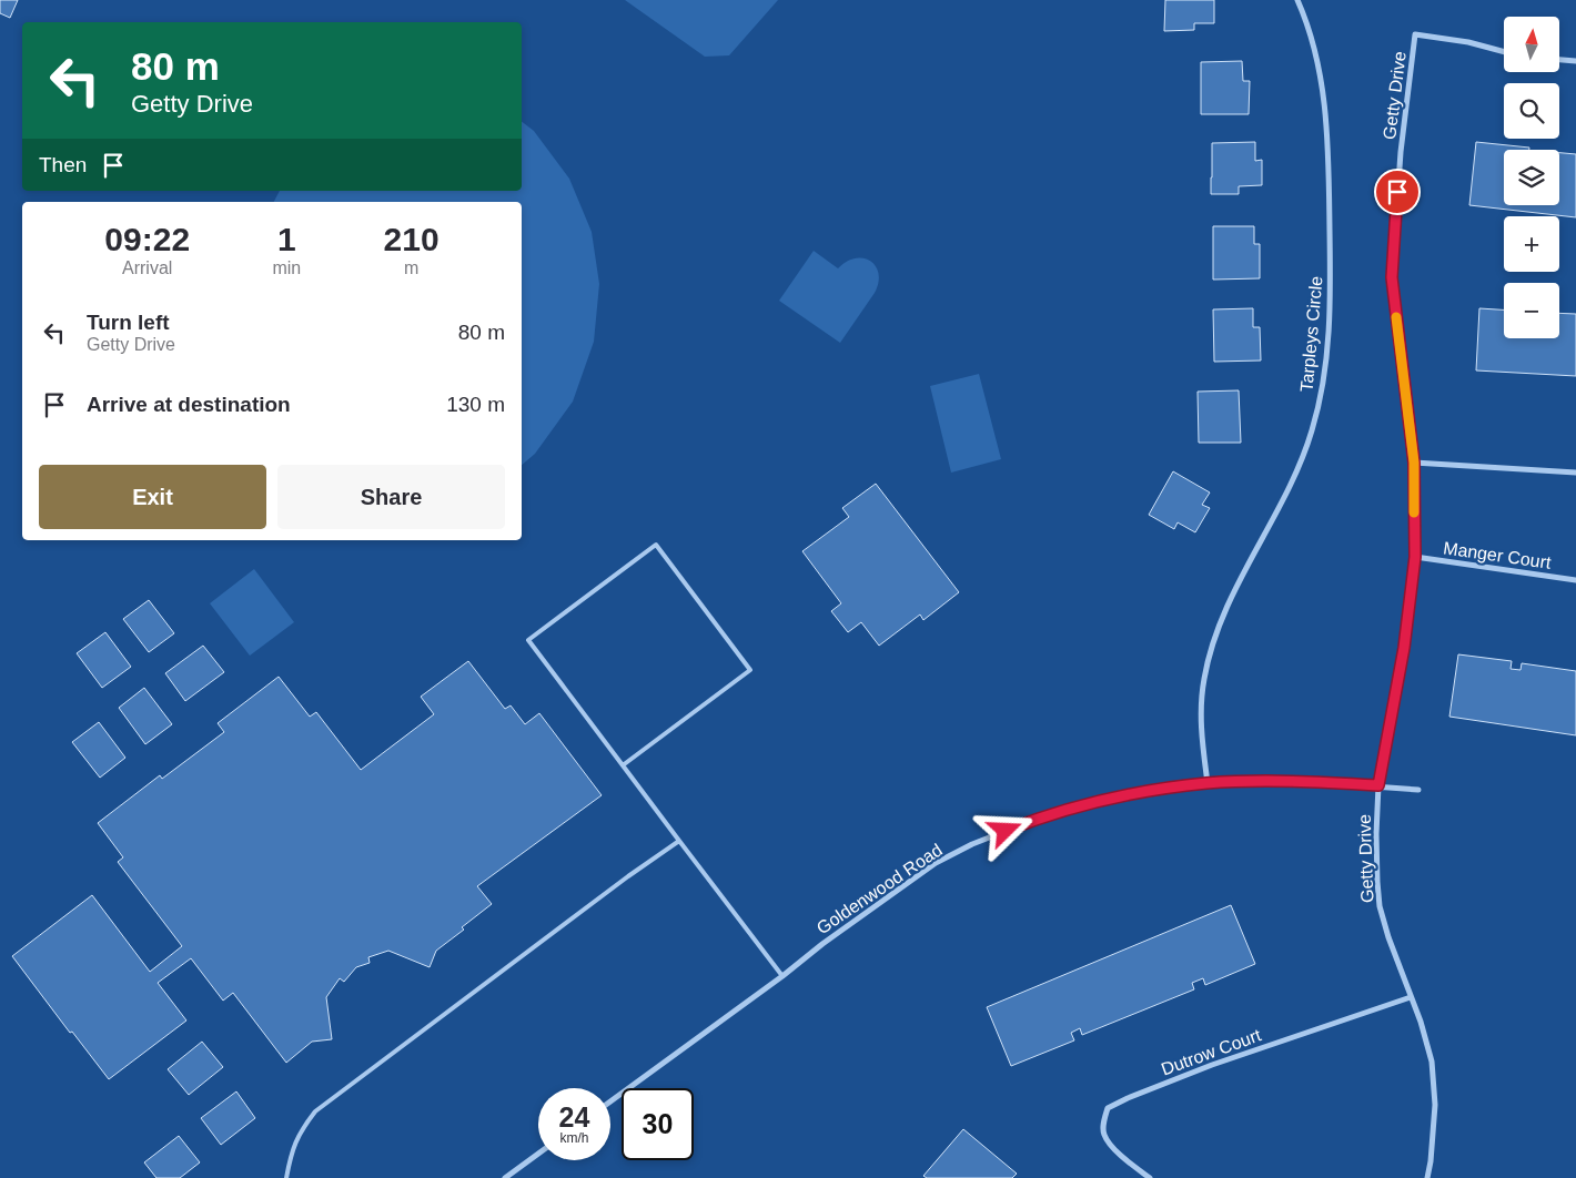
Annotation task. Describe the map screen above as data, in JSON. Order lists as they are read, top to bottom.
{
  "streets": {
    "street": [
      "Getty Drive",
      "Tarpleys Circle",
      "Manger Court",
      "Goldenwood Road",
      "Dutrow Court"
    ]
  },
  "crossings": [
    ["Getty Drive", "Manger Court"],
    ["Getty Drive", "Goldenwood Road"],
    ["Getty Drive", "Dutrow Court"],
    ["Tarpleys Circle", "Goldenwood Road"]
  ],
  "north": "top",
  "page": {
    "map_buttons": ["+", "−"],
    "turn": ["80 m", "Getty Drive"],
    "then": "Then",
    "eta": [
      "09:22",
      "Arrival",
      "1",
      "min",
      "210",
      "m"
    ],
    "list": [
      {
        "name": "Turn left",
        "note": "Getty Drive",
        "value": "80 m"
      },
      {
        "name": "Arrive at destination",
        "value": "130 m"
      }
    ],
    "buttons": ["Exit", "Share"],
    "speed": "24 km/h",
    "limit": "30"
  }
}
